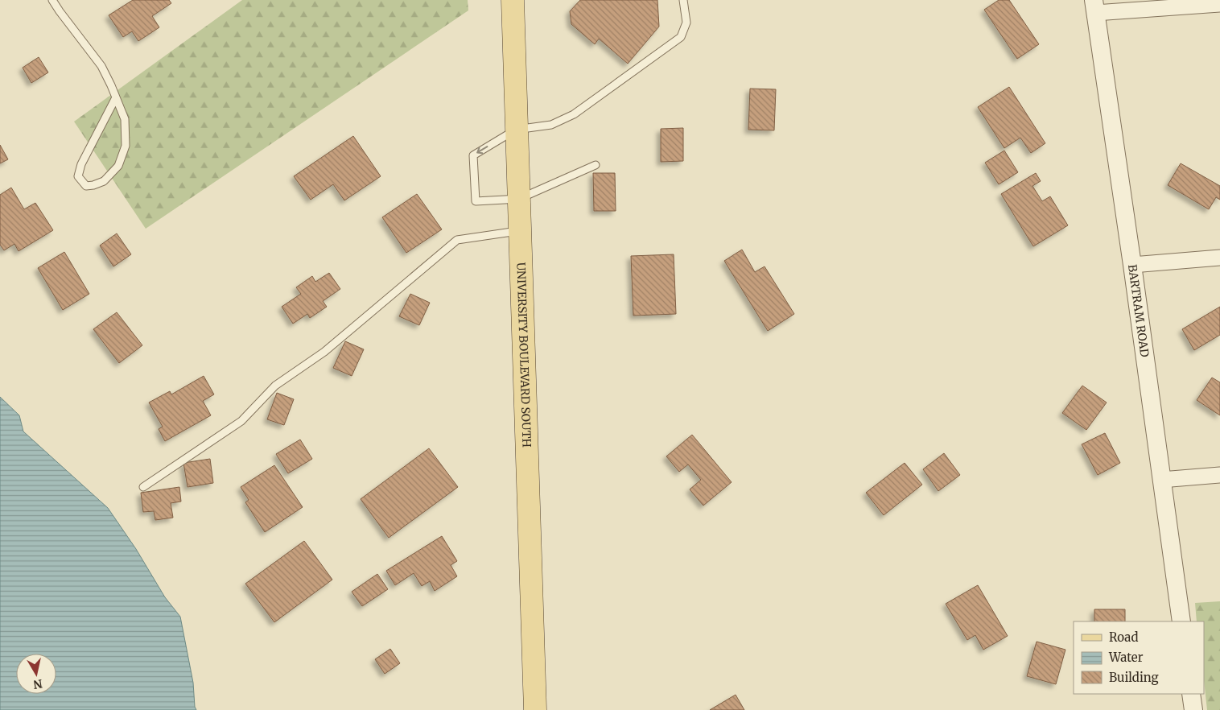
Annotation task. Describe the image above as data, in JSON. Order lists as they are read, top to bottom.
{
  "streets": {
    "main road": ["UNIVERSITY BOULEVARD SOUTH"],
    "street": ["BARTRAM ROAD"]
  },
  "legend": ["Road", "Water", "Building"],
  "north": "bottom"
}
